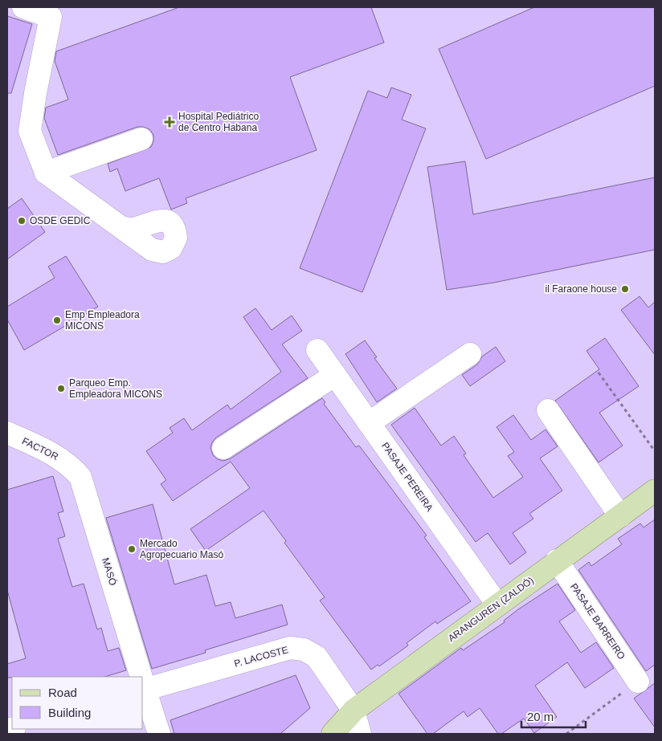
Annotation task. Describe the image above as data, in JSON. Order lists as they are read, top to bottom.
{
  "streets": {
    "main road": ["ARANGUREN (ZALDÓ)"],
    "street": [
      "FACTOR",
      "PASAJE PEREIRA",
      "MASÓ",
      "PASAJE BARREIRO",
      "P. LACOSTE"
    ]
  },
  "crossings": [
    ["FACTOR", "MASÓ"],
    ["PASAJE PEREIRA", "ARANGUREN (ZALDÓ)"],
    ["ARANGUREN (ZALDÓ)", "PASAJE BARREIRO"],
    ["ARANGUREN (ZALDÓ)", "P. LACOSTE"]
  ],
  "places": {
    "health": ["Hospital Pediátrico de Centro Habana"],
    "other": [
      "OSDE GEDIC",
      "il Faraone house",
      "Emp Empleadora MICONS",
      "Parqueo Emp. Empleadora MICONS",
      "Mercado Agropecuario Masó"
    ]
  },
  "legend": ["Road", "Building"],
  "scale_bar": "20 m"
}
